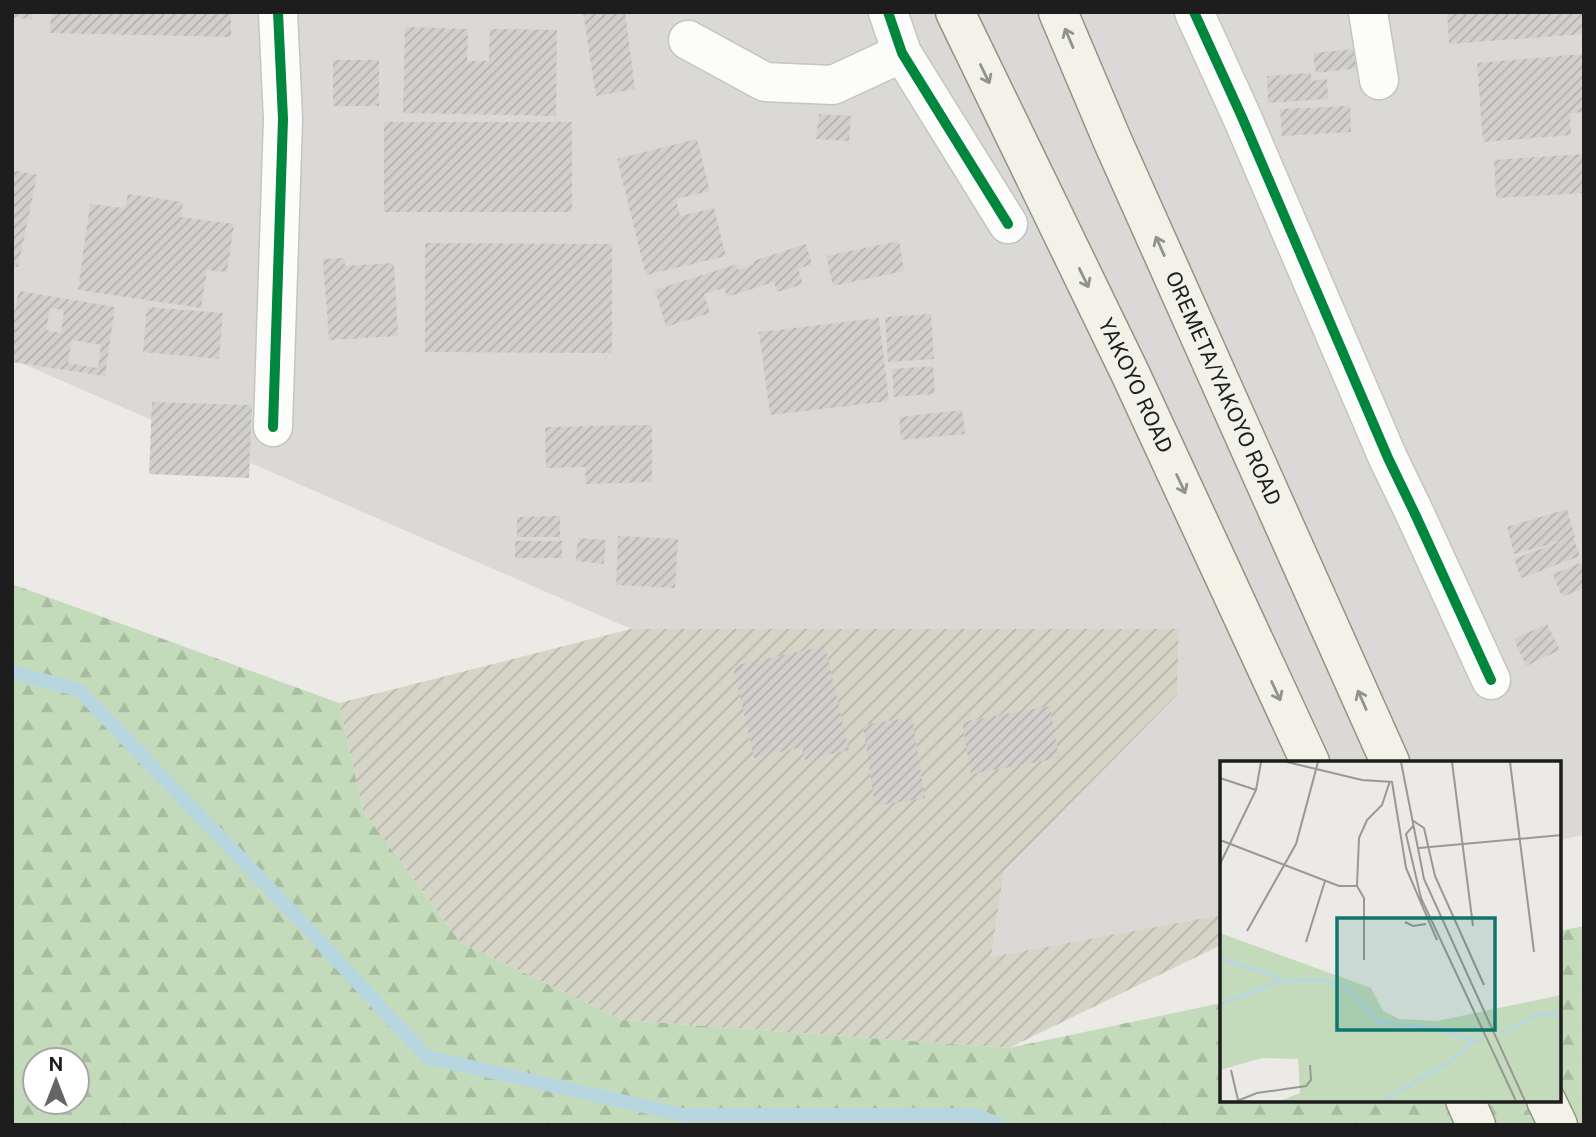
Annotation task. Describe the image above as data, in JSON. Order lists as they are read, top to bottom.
{
  "streets": {
    "main road": ["YAKOYO ROAD", "OREMETA/YAKOYO ROAD"]
  },
  "one_way": ["YAKOYO ROAD", "OREMETA/YAKOYO ROAD"],
  "north": "top"
}
